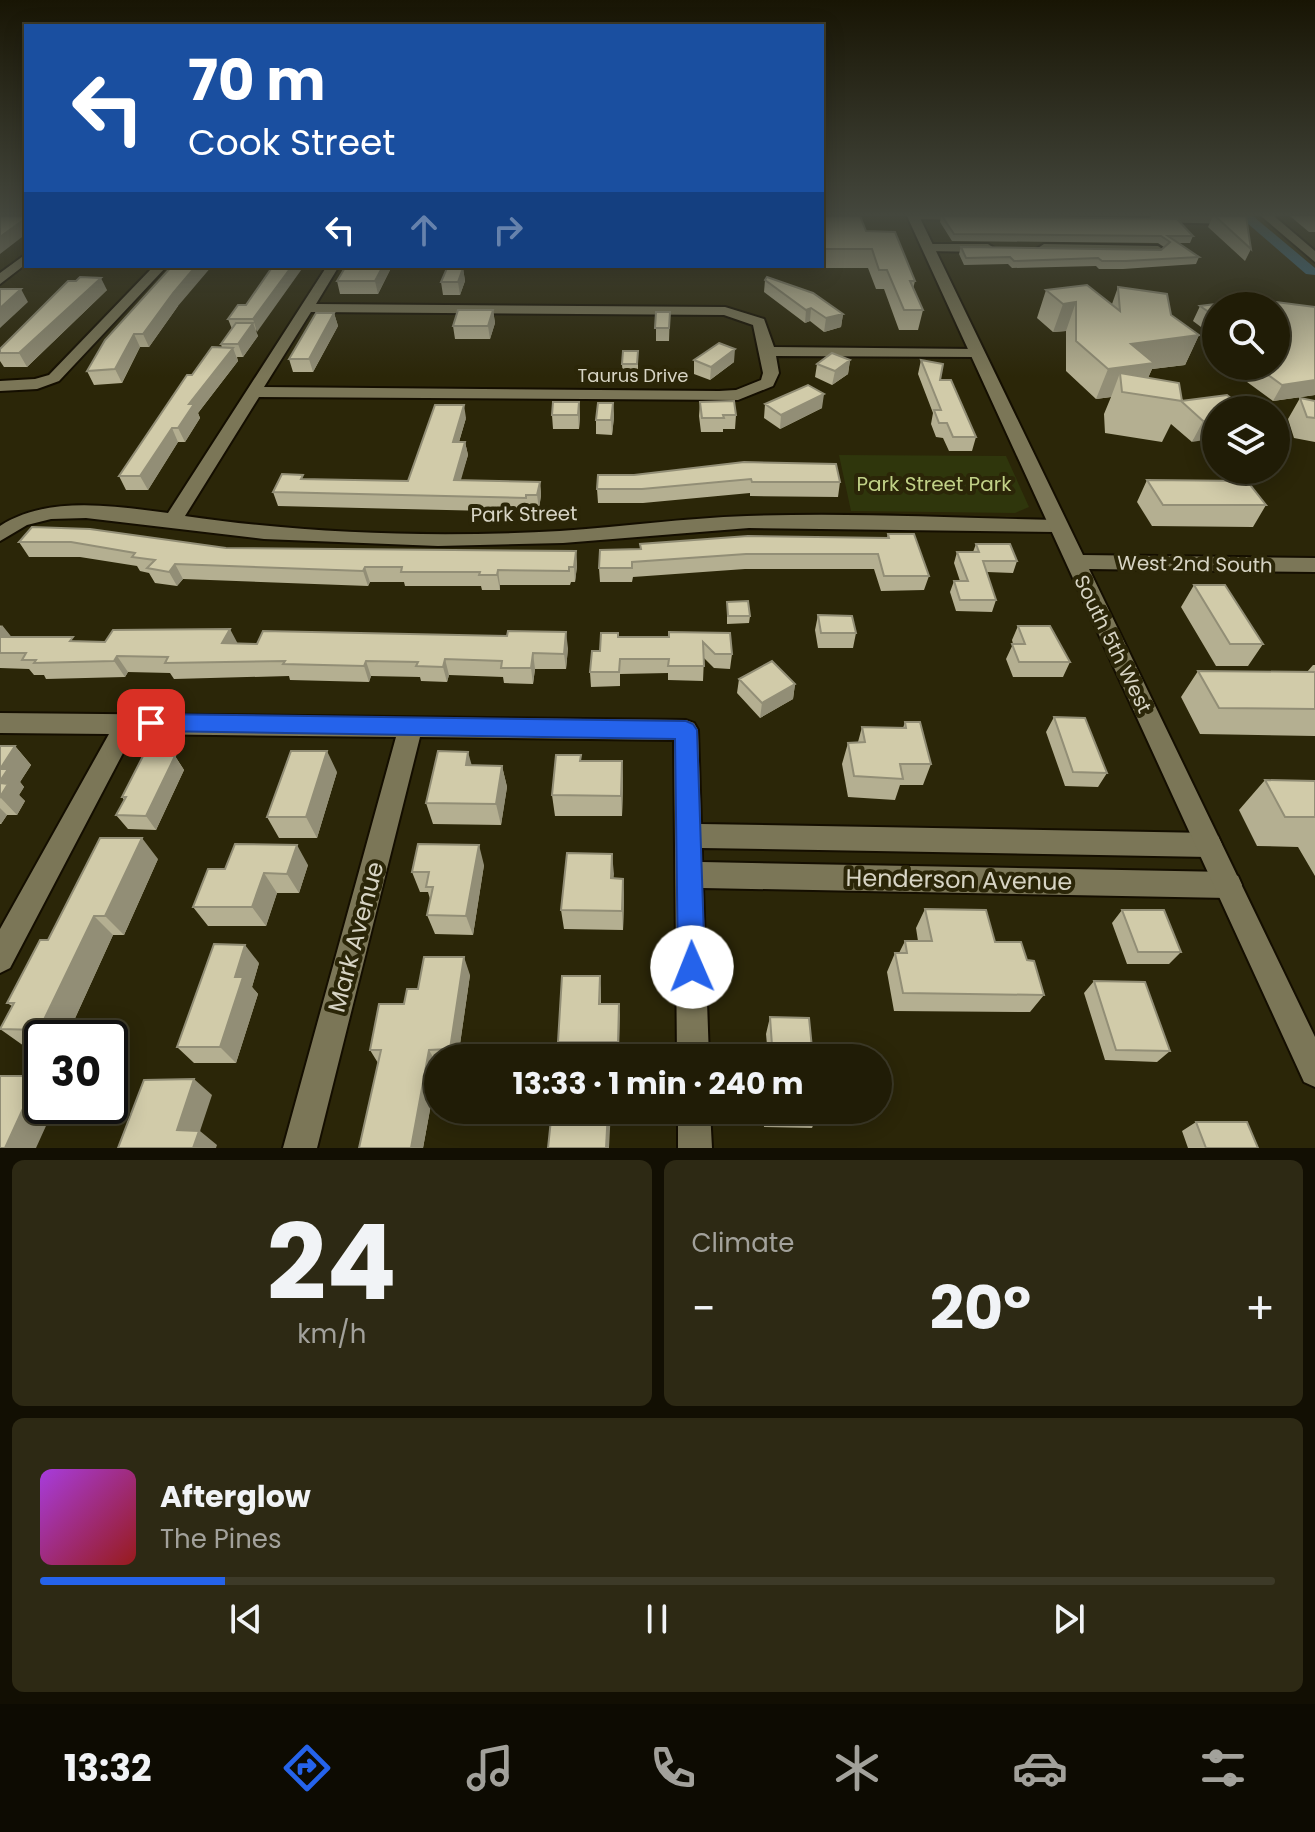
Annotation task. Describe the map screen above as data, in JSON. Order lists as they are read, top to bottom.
{
  "streets": {
    "street": [
      "Taurus Drive",
      "Park Street",
      "West 2nd South",
      "South 5th West",
      "Henderson Avenue",
      "Mark Avenue"
    ]
  },
  "crossings": [
    ["Park Street", "South 5th West"],
    ["West 2nd South", "South 5th West"],
    ["South 5th West", "Henderson Avenue"]
  ],
  "parks": ["Park Street Park"],
  "page": {
    "turn": ["70 m", "Cook Street"],
    "limit": "30",
    "trip": "13:33 · 1 min · 240 m",
    "tile": [
      ["24", "km/h"],
      "Climate"
    ],
    "heat": ["−", "20°", "+"],
    "song": ["Afterglow", "The Pines"],
    "tabs": "13:32"
  }
}
